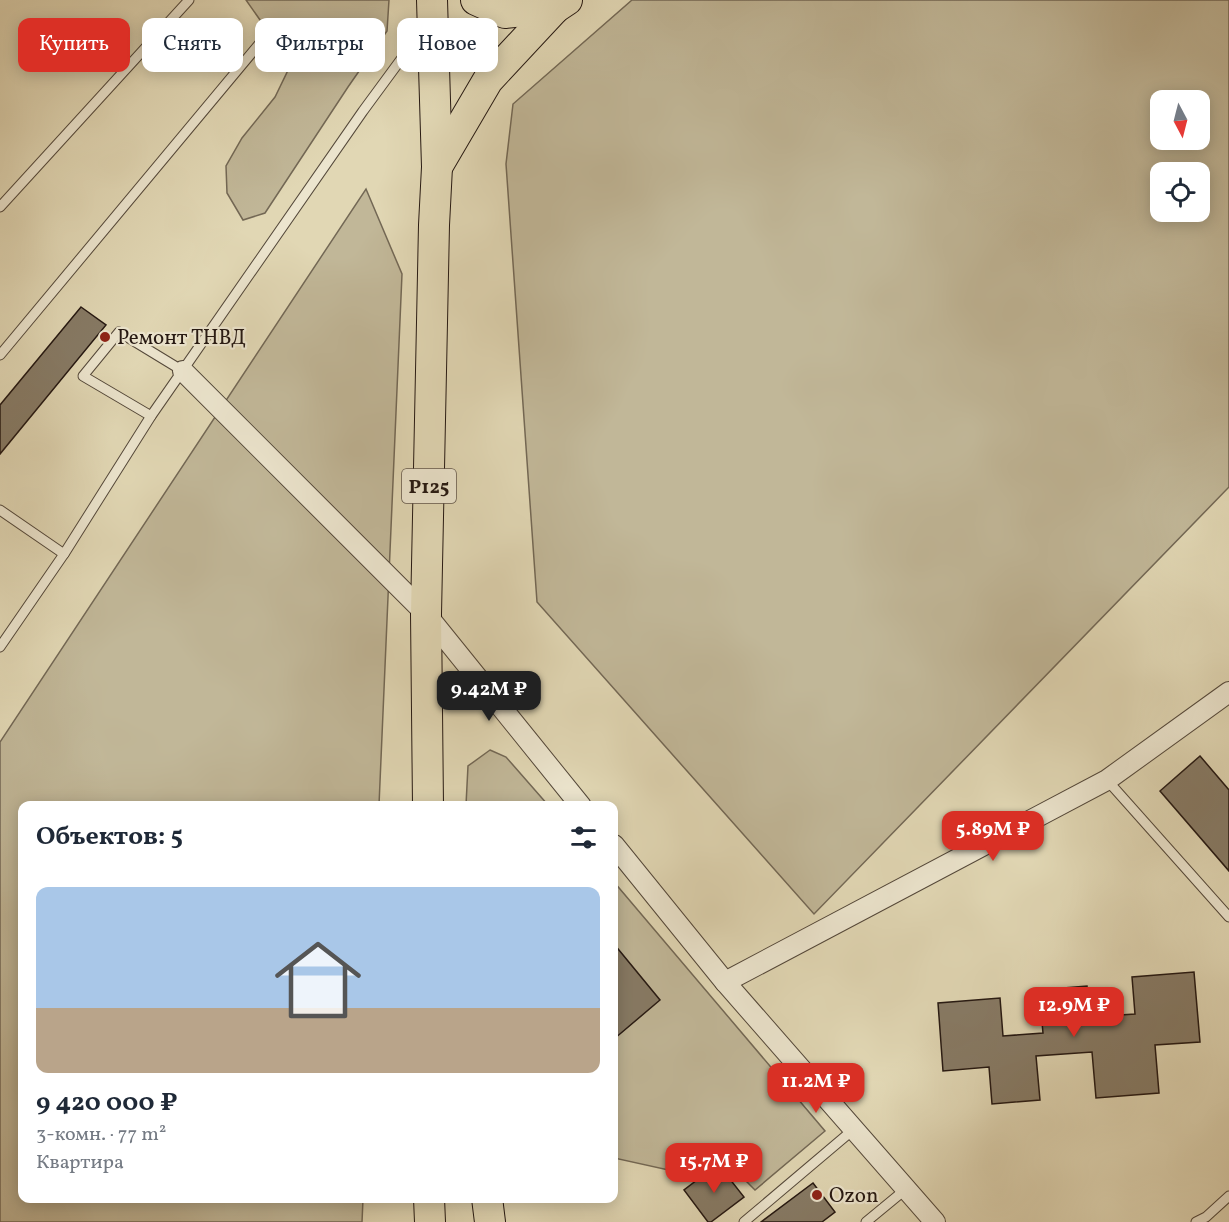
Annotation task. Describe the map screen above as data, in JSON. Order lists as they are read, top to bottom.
{
  "streets": {
    "main road": ["Р125"]
  },
  "places": ["Ремонт ТНВД", "Ozon"],
  "north": "bottom",
  "page": {
    "chip": [
      "Купить",
      "Снять",
      "Фильтры",
      "Новое"
    ],
    "price": [
      "9.42M ₽",
      "5.89M ₽",
      "12.9M ₽",
      "11.2M ₽",
      "15.7M ₽"
    ],
    "heading": "Объектов: 5",
    "list": [
      {
        "name": "9 420 000 ₽",
        "note": "3-комн. · 77 m² · Квартира"
      }
    ]
  }
}
